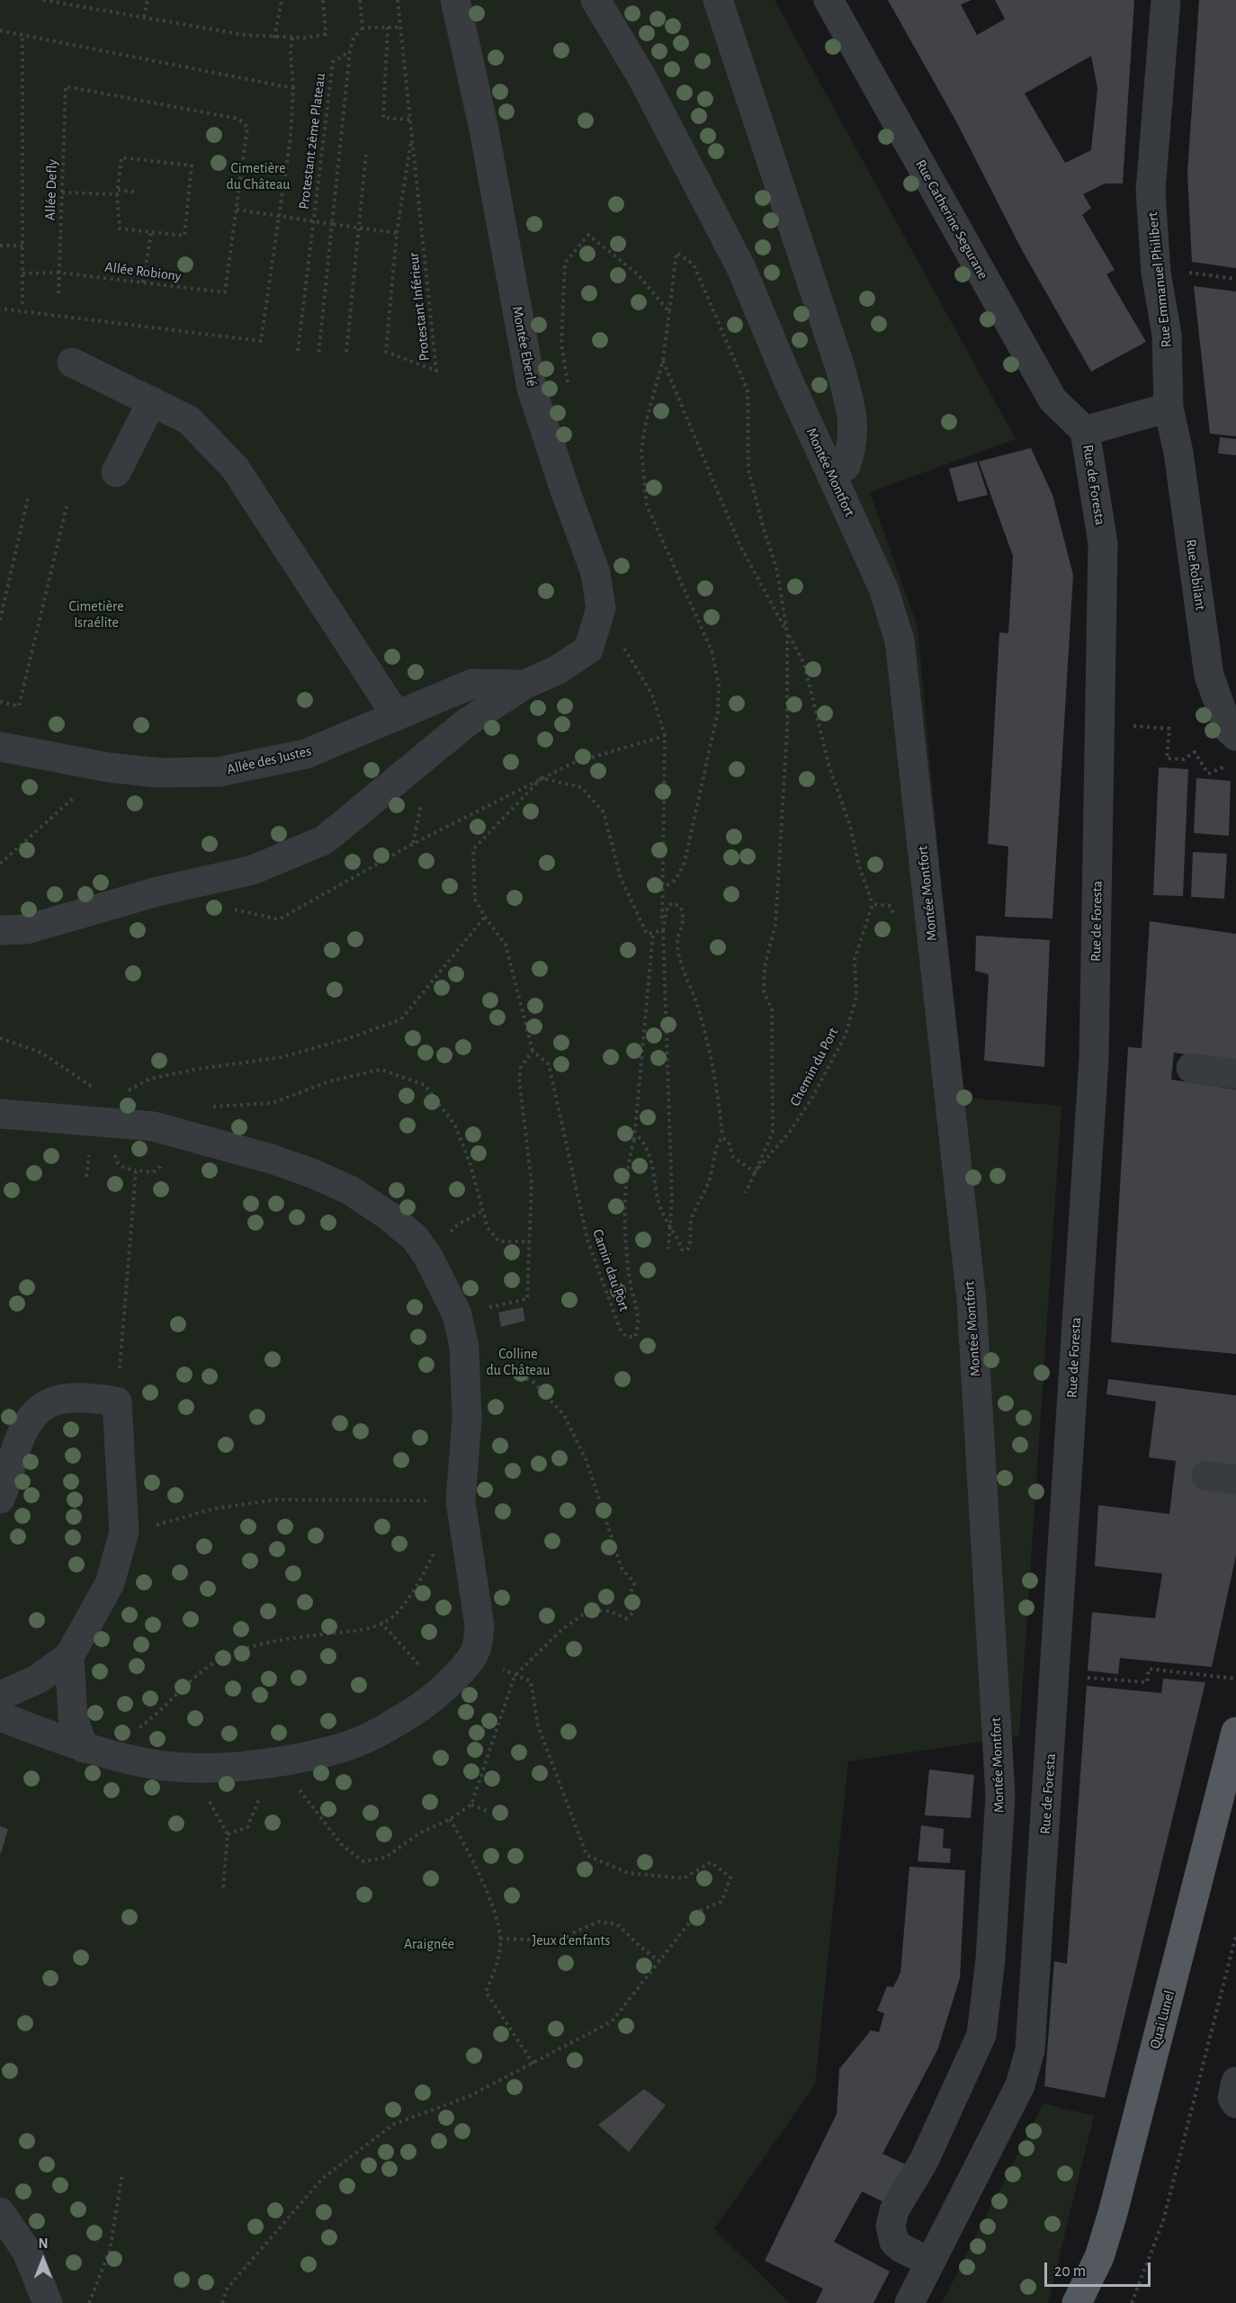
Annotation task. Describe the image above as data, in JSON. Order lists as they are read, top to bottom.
{
  "streets": {
    "main road": ["Quai Lunel"],
    "street": [
      "Rue Catherine Segurane",
      "Rue Emmanuel Philibert",
      "Montée Eberlé",
      "Montée Montfort",
      "Rue de Foresta",
      "Rue Robilant",
      "Allée des Justes"
    ],
    "path": [
      "Protestant 2ème Plateau",
      "Allée Defly",
      "Allée Robiony",
      "Protestant Inférieur",
      "Chemin du Port",
      "Camin dau Pòrt"
    ]
  },
  "crossings": [
    ["Protestant 2ème Plateau", "Protestant Inférieur"],
    ["Allée Defly", "Allée Robiony"],
    ["Rue Catherine Segurane", "Rue de Foresta"],
    ["Rue Emmanuel Philibert", "Rue Robilant"],
    ["Montée Eberlé", "Allée des Justes"],
    ["Montée Montfort", "Rue de Foresta"]
  ],
  "parks": [
    "Cimetière du Château",
    "Cimetière Israélite",
    "Colline du Château",
    "Jeux d'enfants",
    "Araignée"
  ],
  "scale_bar": "20 m",
  "north": "top"
}
